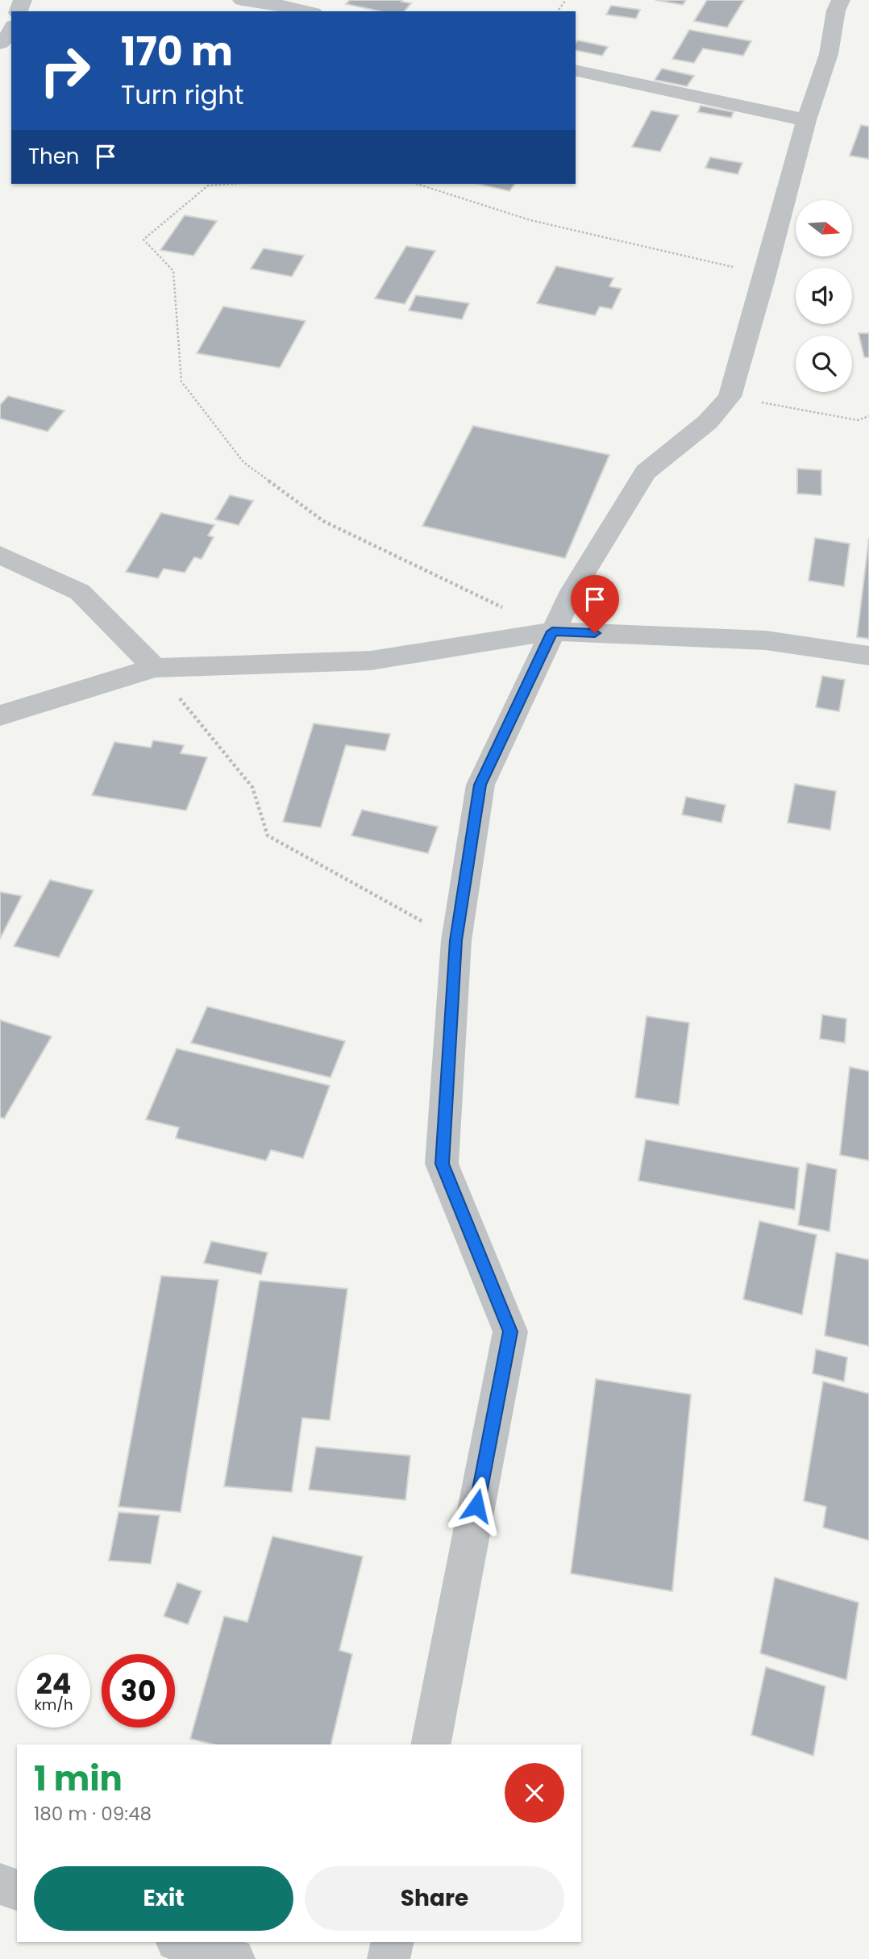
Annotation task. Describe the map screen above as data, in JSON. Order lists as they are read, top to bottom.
{
  "north": "right",
  "page": {
    "turn": ["170 m", "Turn right"],
    "then": "Then",
    "speed": "24 km/h",
    "limit": "30",
    "heading": ["1 min", "180 m · 09:48"],
    "buttons": ["Exit", "Share"]
  }
}
